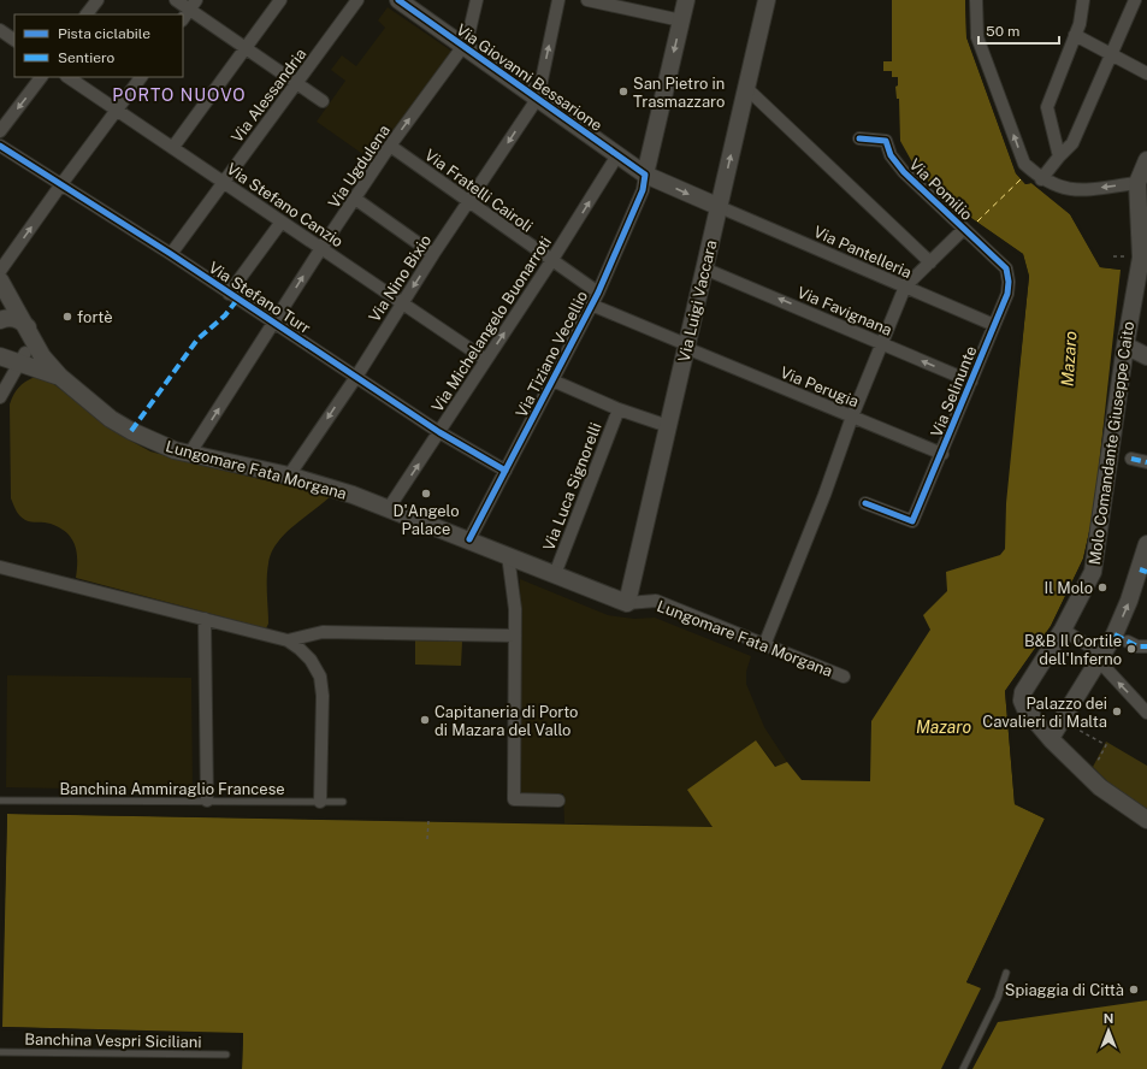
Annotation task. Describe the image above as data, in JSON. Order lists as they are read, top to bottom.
{
  "streets": {
    "main road": [
      "Via Giovanni Bessarione",
      "Via Luigi Vaccara",
      "Molo Comandante Giuseppe Caito",
      "Lungomare Fata Morgana"
    ],
    "street": [
      "Via Alessandria",
      "Via Ugdulena",
      "Via Pomilio",
      "Via Fratelli Cairoli",
      "Via Stefano Canzio",
      "Via Pantelleria",
      "Via Nino Bixio",
      "Via Stefano Turr",
      "Via Favignana",
      "Via Michelangelo Buonarroti",
      "Via Tiziano Vecellio",
      "Via Perugia",
      "Via Selinunte",
      "Via Luca Signorelli"
    ],
    "lane": ["Banchina Ammiraglio Francese", "Banchina Vespri Siciliani"]
  },
  "crossings": [
    ["Via Giovanni Bessarione", "Via Ugdulena"],
    ["Via Giovanni Bessarione", "Via Pantelleria"],
    ["Via Giovanni Bessarione", "Via Nino Bixio"],
    ["Via Giovanni Bessarione", "Via Luigi Vaccara"],
    ["Via Giovanni Bessarione", "Via Michelangelo Buonarroti"],
    ["Via Giovanni Bessarione", "Via Tiziano Vecellio"],
    ["Via Alessandria", "Via Stefano Canzio"],
    ["Via Alessandria", "Via Stefano Turr"],
    ["Via Ugdulena", "Via Fratelli Cairoli"],
    ["Via Ugdulena", "Via Stefano Canzio"],
    ["Via Ugdulena", "Via Stefano Turr"],
    ["Via Ugdulena", "Lungomare Fata Morgana"],
    ["Via Pomilio", "Via Selinunte"],
    ["Via Fratelli Cairoli", "Via Nino Bixio"],
    ["Via Fratelli Cairoli", "Via Michelangelo Buonarroti"],
    ["Via Fratelli Cairoli", "Via Tiziano Vecellio"],
    ["Via Stefano Canzio", "Via Nino Bixio"],
    ["Via Stefano Canzio", "Via Michelangelo Buonarroti"],
    ["Via Pantelleria", "Via Luigi Vaccara"],
    ["Via Pantelleria", "Via Selinunte"],
    ["Via Nino Bixio", "Via Stefano Turr"],
    ["Via Nino Bixio", "Lungomare Fata Morgana"],
    ["Via Stefano Turr", "Via Michelangelo Buonarroti"],
    ["Via Stefano Turr", "Via Tiziano Vecellio"],
    ["Via Luigi Vaccara", "Via Favignana"],
    ["Via Luigi Vaccara", "Via Perugia"],
    ["Via Luigi Vaccara", "Lungomare Fata Morgana"],
    ["Via Favignana", "Via Selinunte"],
    ["Via Michelangelo Buonarroti", "Lungomare Fata Morgana"],
    ["Via Tiziano Vecellio", "Via Perugia"],
    ["Via Tiziano Vecellio", "Lungomare Fata Morgana"],
    ["Via Perugia", "Via Selinunte"],
    ["Lungomare Fata Morgana", "Via Luca Signorelli"]
  ],
  "one_way": [
    "Via Ugdulena",
    "Via Nino Bixio",
    "Via Favignana",
    "Via Michelangelo Buonarroti"
  ],
  "districts": ["PORTO NUOVO"],
  "water": ["Mazaro"],
  "places": [
    "San Pietro in Trasmazzaro",
    "fortè",
    "D'Angelo Palace",
    "Il Molo",
    "B&B Il Cortile dell'Inferno",
    "Palazzo dei Cavalieri di Malta",
    "Capitaneria di Porto di Mazara del Vallo",
    "Spiaggia di Città"
  ],
  "legend": ["Pista ciclabile", "Sentiero"],
  "scale_bar": "50 m",
  "north": "top"
}
